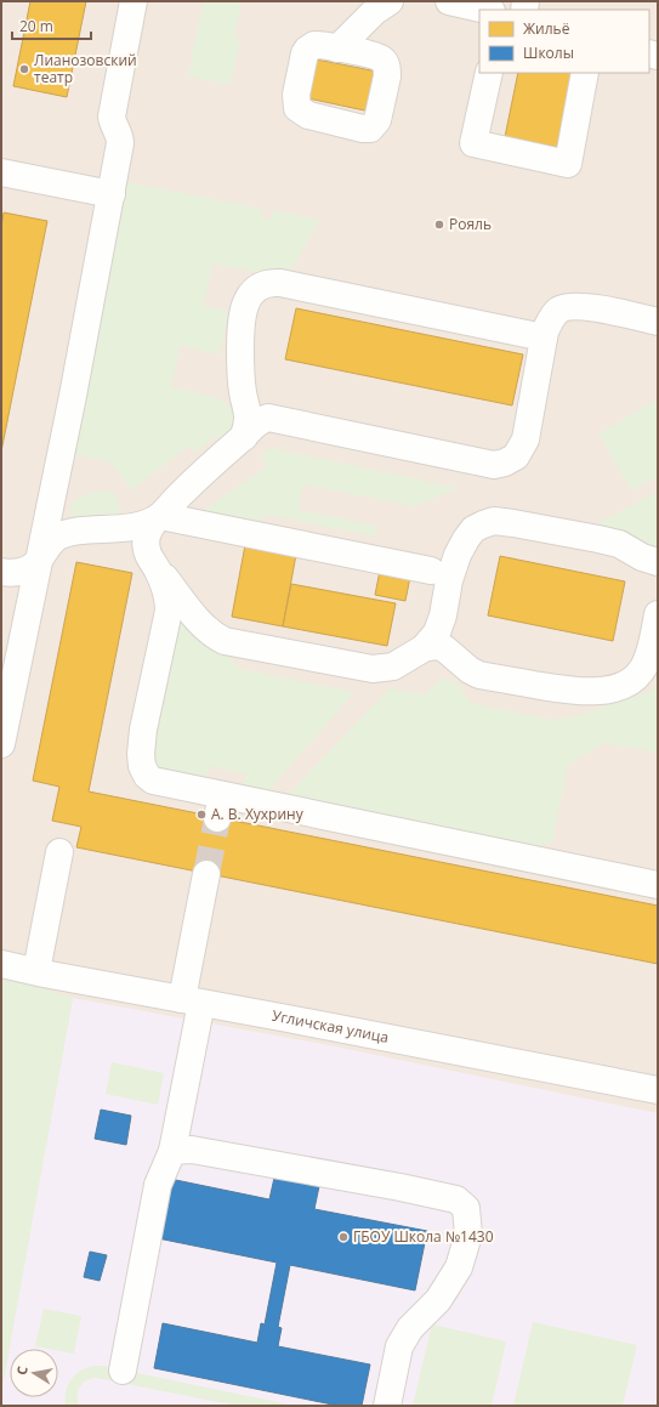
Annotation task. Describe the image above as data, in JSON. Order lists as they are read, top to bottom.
{
  "streets": {
    "street": ["Угличская улица"]
  },
  "places": [
    "Лианозовский театр",
    "Рояль",
    "А. В. Хухрину",
    "ГБОУ Школа №1430"
  ],
  "legend": ["Жильё", "Школы"],
  "scale_bar": "20 m",
  "north": "left"
}
